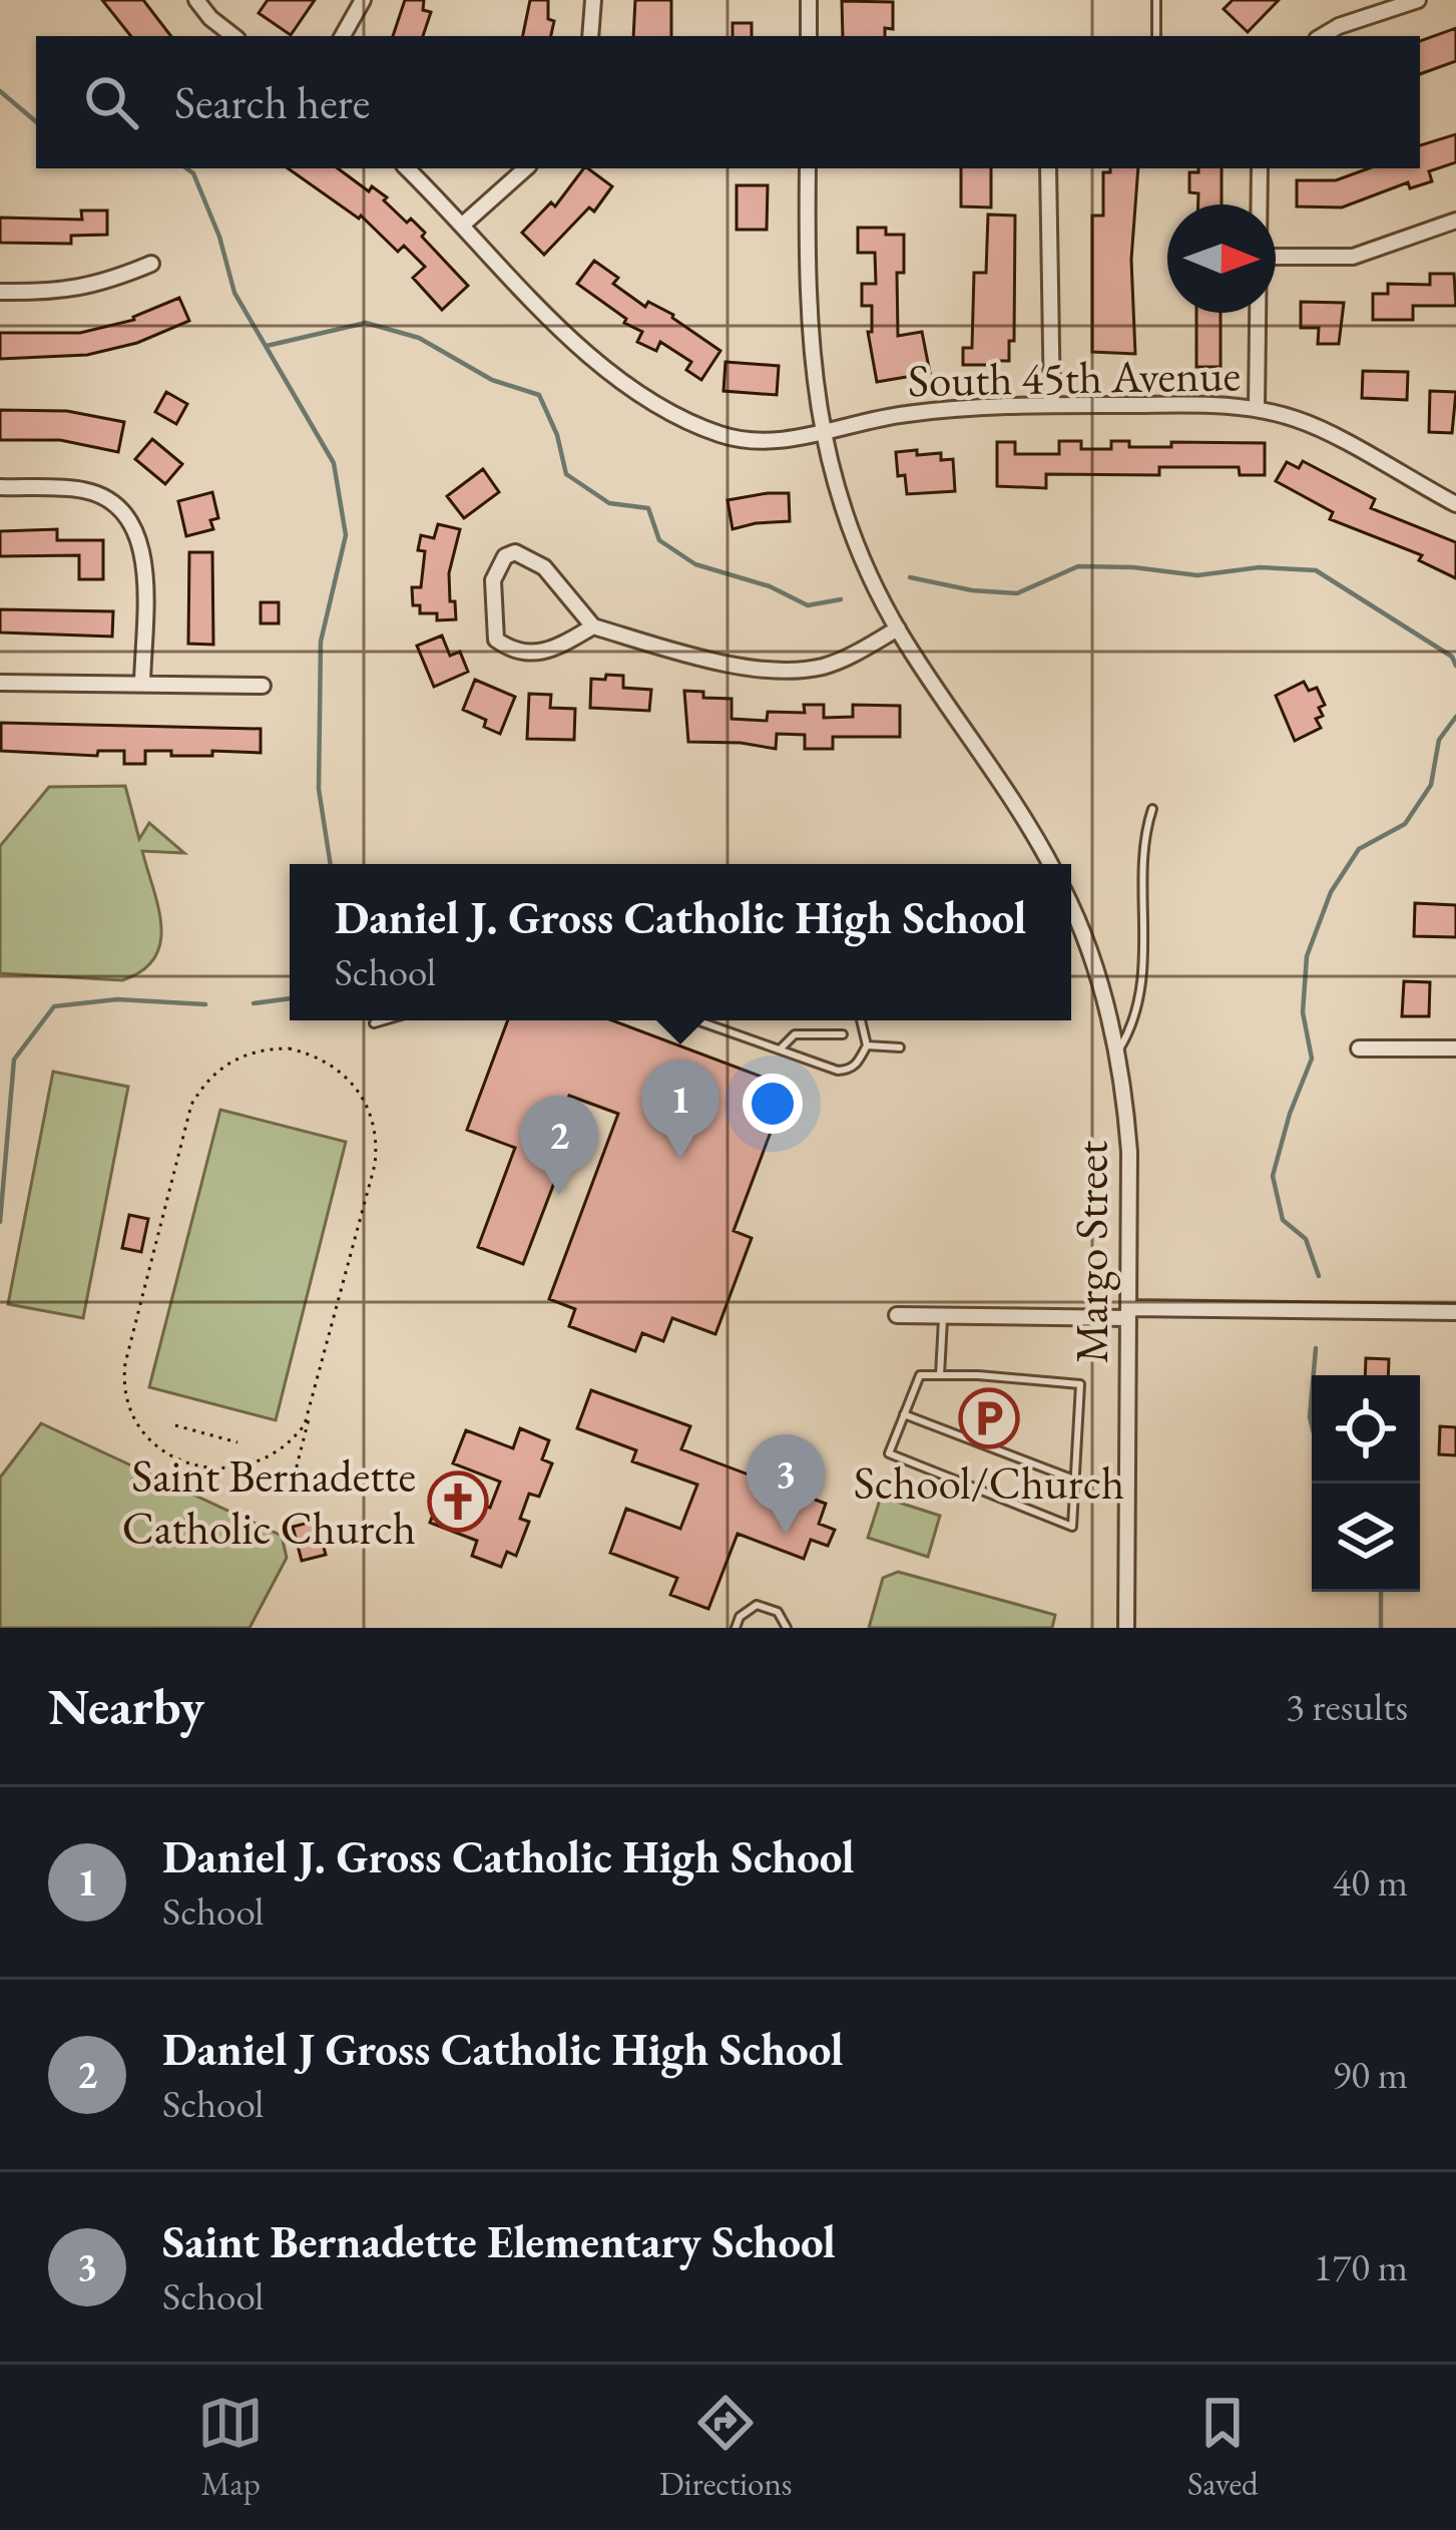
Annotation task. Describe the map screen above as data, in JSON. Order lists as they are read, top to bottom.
{
  "streets": {
    "street": ["South 45th Avenue", "Margo Street"]
  },
  "places": {
    "parking": ["School/Church"],
    "church": ["Saint Bernadette Catholic Church"]
  },
  "north": "right",
  "page": {
    "search": "Search here",
    "popup": ["Daniel J. Gross Catholic High School", "School"],
    "pins": ["1", "2", "3"],
    "heading": ["Nearby", "3 results"],
    "list": [
      {
        "mark": "1",
        "name": "Daniel J. Gross Catholic High School",
        "note": "School",
        "value": "40 m"
      },
      {
        "mark": "2",
        "name": "Daniel J Gross Catholic High School",
        "note": "School",
        "value": "90 m"
      },
      {
        "mark": "3",
        "name": "Saint Bernadette Elementary School",
        "note": "School",
        "value": "170 m"
      }
    ],
    "nav": ["Map", "Directions", "Saved"]
  }
}
